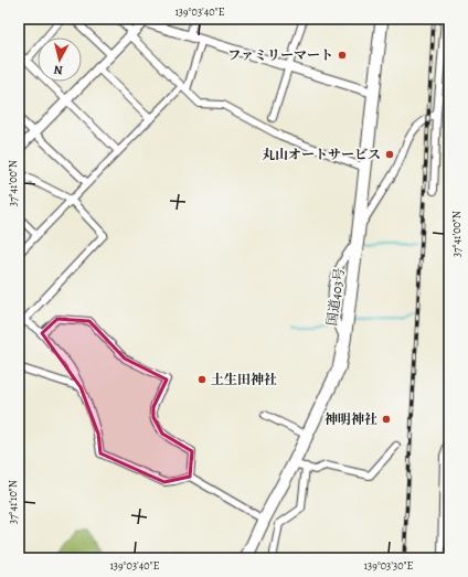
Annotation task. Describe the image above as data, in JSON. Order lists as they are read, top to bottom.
{
  "streets": {
    "highway": ["国道403号"]
  },
  "places": [
    "ファミリーマート",
    "丸山オートサービス",
    "土生田神社",
    "神明神社"
  ],
  "north": "bottom",
  "coordinates": [
    "139°03'40\"E",
    "37°41'00\"N",
    "37°41'10\"N",
    "139°03'30\"E"
  ]
}
